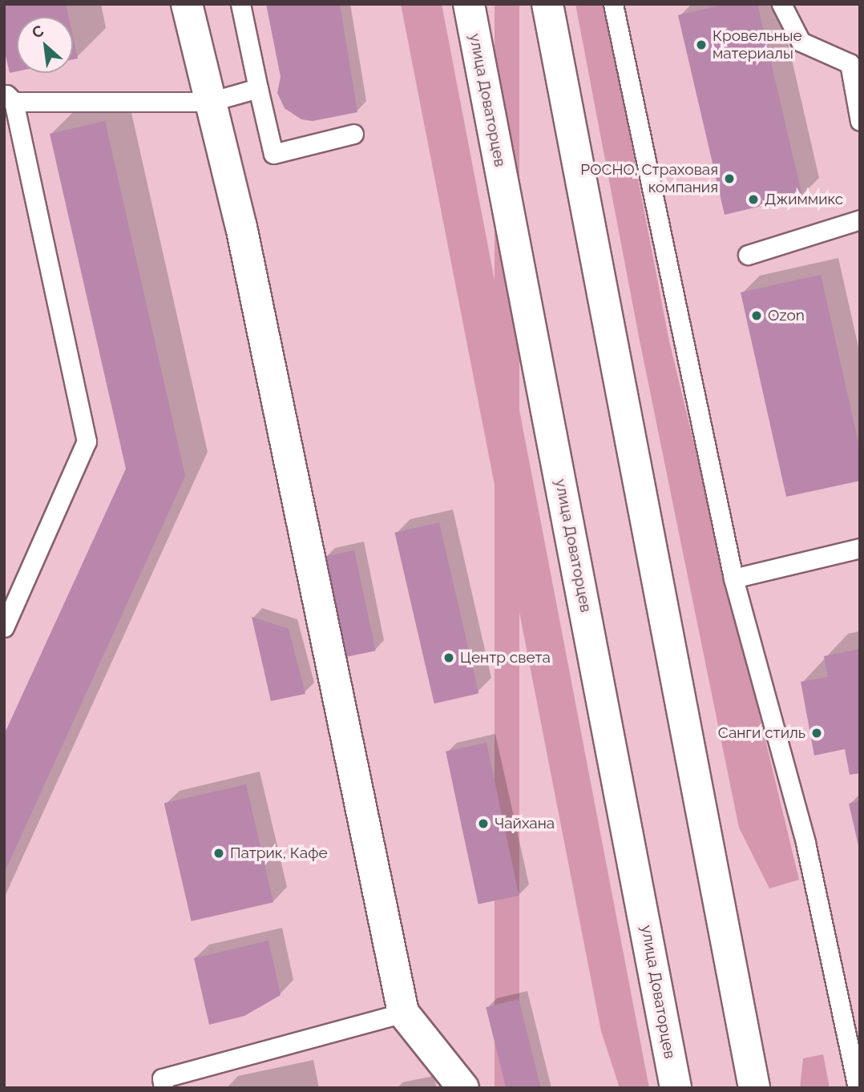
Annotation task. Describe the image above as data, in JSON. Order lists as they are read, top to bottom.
{
  "streets": {
    "main road": ["улица Доваторцев"]
  },
  "places": [
    "Кровельные материалы",
    "РОСНО, Страховая компания",
    "Джиммикс",
    "Ozon",
    "Центр света",
    "Санги стиль",
    "Чайхана",
    "Патрик, Кафе"
  ],
  "north": "top left"
}
